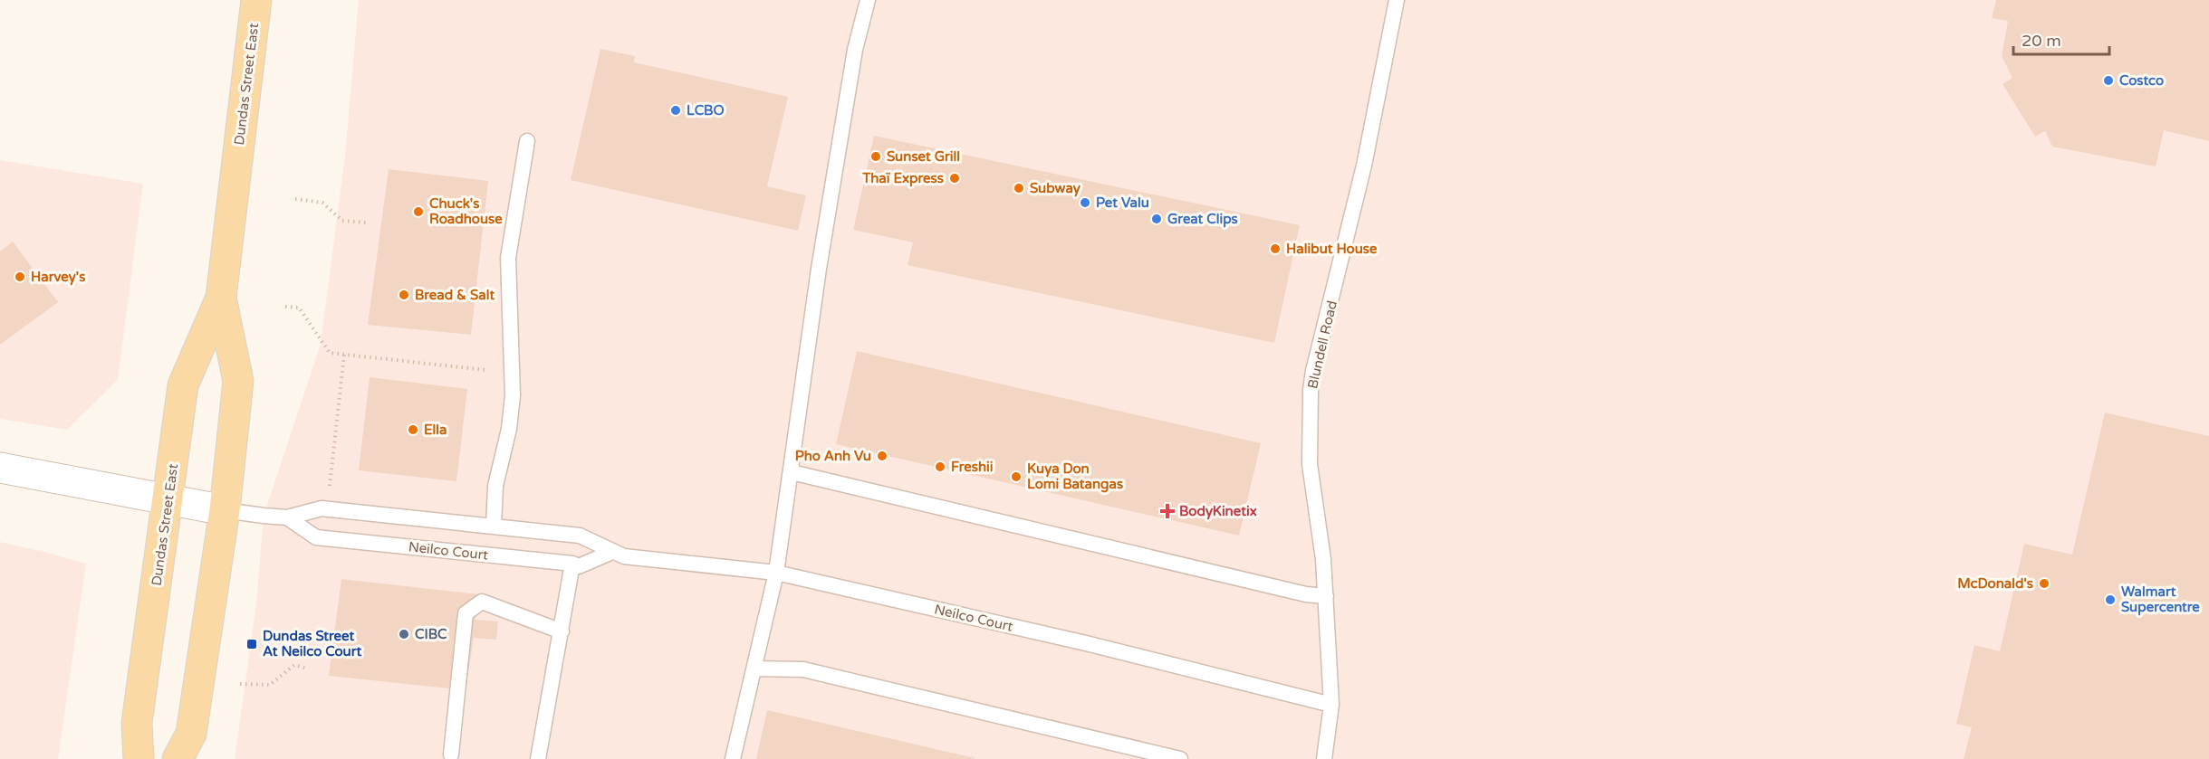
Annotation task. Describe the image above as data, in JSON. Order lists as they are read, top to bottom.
{
  "streets": {
    "main road": ["Dundas Street East"],
    "street": ["Neilco Court"],
    "lane": ["Blundell Road"]
  },
  "crossings": [
    ["Dundas Street East", "Neilco Court"],
    ["Blundell Road", "Neilco Court"]
  ],
  "places": {
    "other": [
      "Costco",
      "LCBO",
      "Sunset Grill",
      "Thaï Express",
      "Subway",
      "Pet Valu",
      "Chuck's Roadhouse",
      "Great Clips",
      "Halibut House",
      "Harvey's",
      "Bread & Salt",
      "Ella",
      "Pho Anh Vu",
      "Freshii",
      "Kuya Don Lomi Batangas",
      "McDonald's",
      "Walmart Supercentre",
      "CIBC"
    ],
    "health": ["BodyKinetix"],
    "transit": ["Dundas Street At Neilco Court"]
  },
  "scale_bar": "20 m"
}
